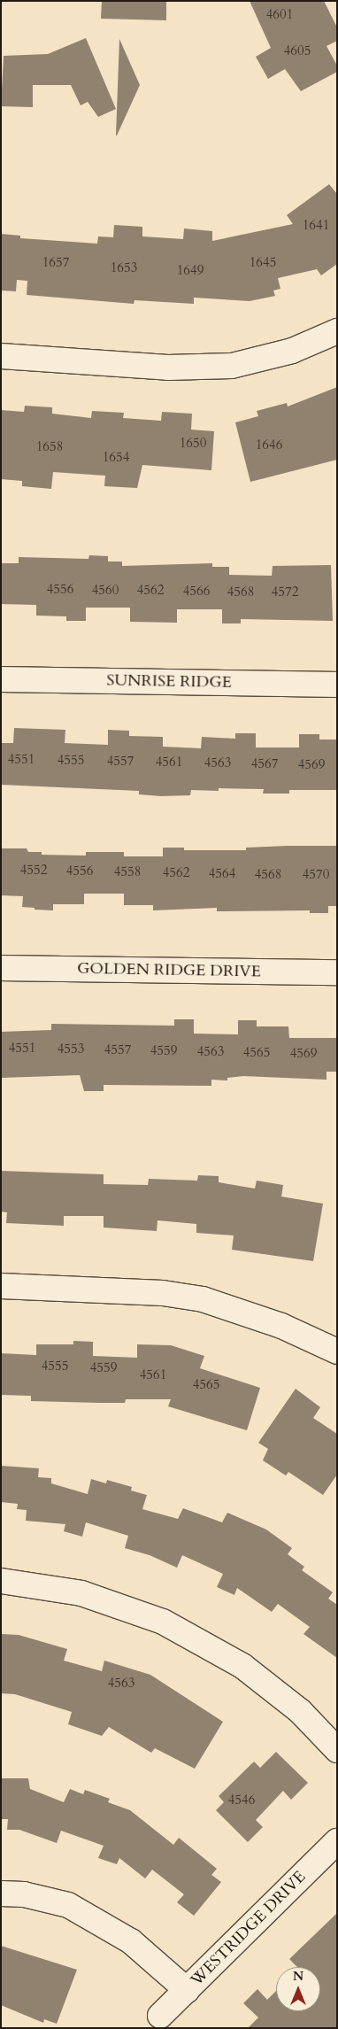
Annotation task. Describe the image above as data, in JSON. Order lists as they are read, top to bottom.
{
  "streets": {
    "street": ["SUNRISE RIDGE", "GOLDEN RIDGE DRIVE", "WESTRIDGE DRIVE"]
  },
  "house_numbers": [
    "4601",
    "4605",
    "1641",
    "1657",
    "1645",
    "1653",
    "1649",
    "1650",
    "1646",
    "1658",
    "1654",
    "4556",
    "4560",
    "4562",
    "4566",
    "4568",
    "4572",
    "4551",
    "4555",
    "4557",
    "4561",
    "4563",
    "4567",
    "4569",
    "4552",
    "4556",
    "4558",
    "4562",
    "4564",
    "4568",
    "4570",
    "4551",
    "4553",
    "4557",
    "4559",
    "4563",
    "4565",
    "4569",
    "4555",
    "4559",
    "4561",
    "4565",
    "4563",
    "4546"
  ],
  "north": "top"
}
